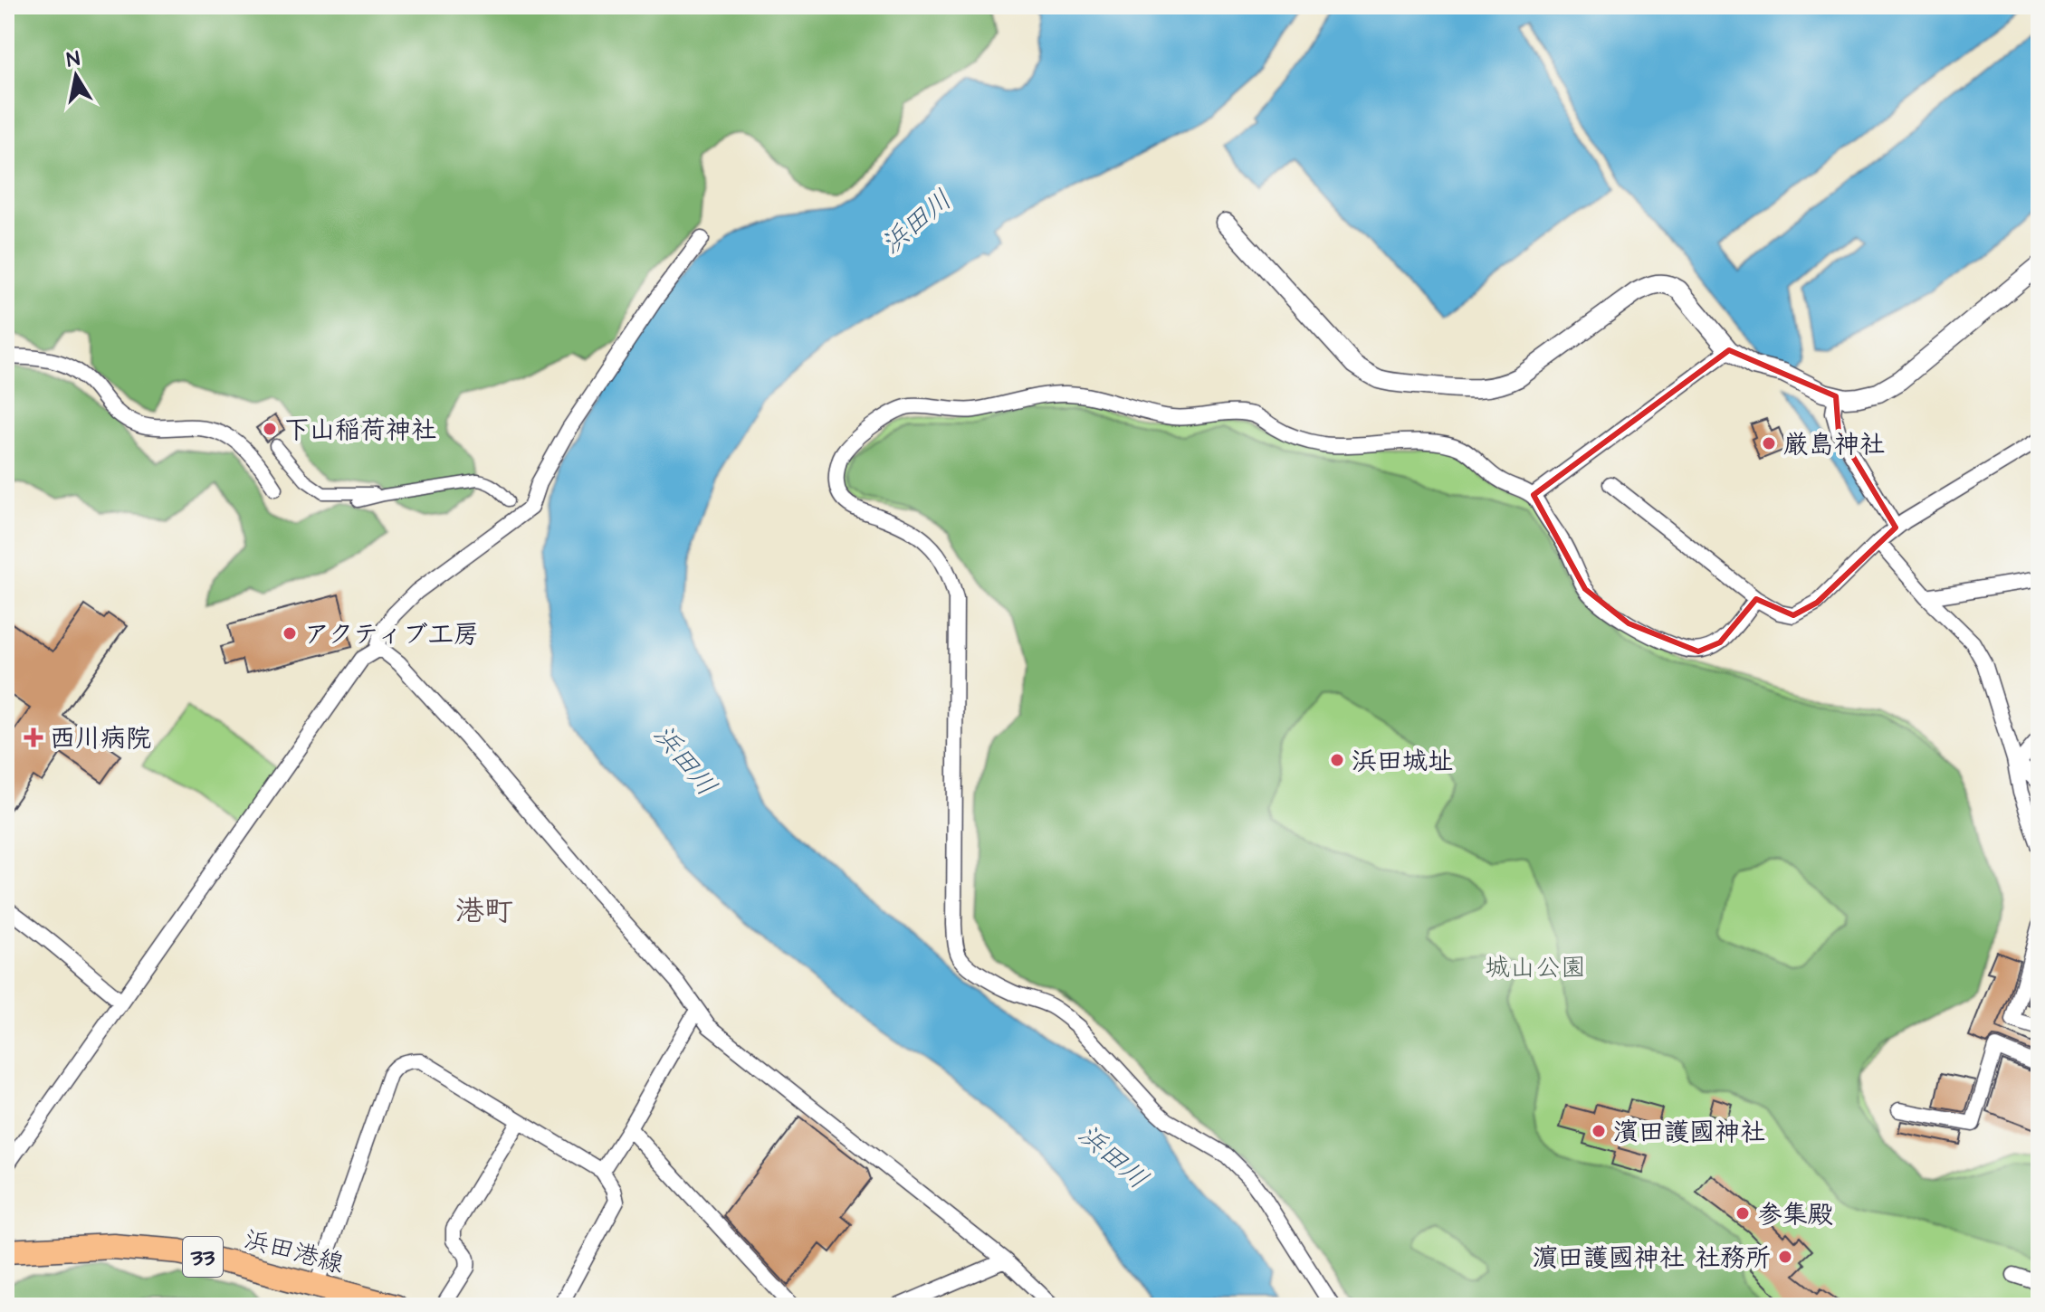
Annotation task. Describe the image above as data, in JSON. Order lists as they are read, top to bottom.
{
  "streets": {
    "main road": ["浜田港線", "33"]
  },
  "districts": ["港町"],
  "water": ["浜田川"],
  "parks": ["城山公園"],
  "places": {
    "other": [
      "下山稲荷神社",
      "厳島神社",
      "アクティブ工房",
      "浜田城址",
      "濱田護國神社",
      "参集殿",
      "濵田護國神社 社務所"
    ],
    "health": ["西川病院"]
  },
  "north": "top"
}
